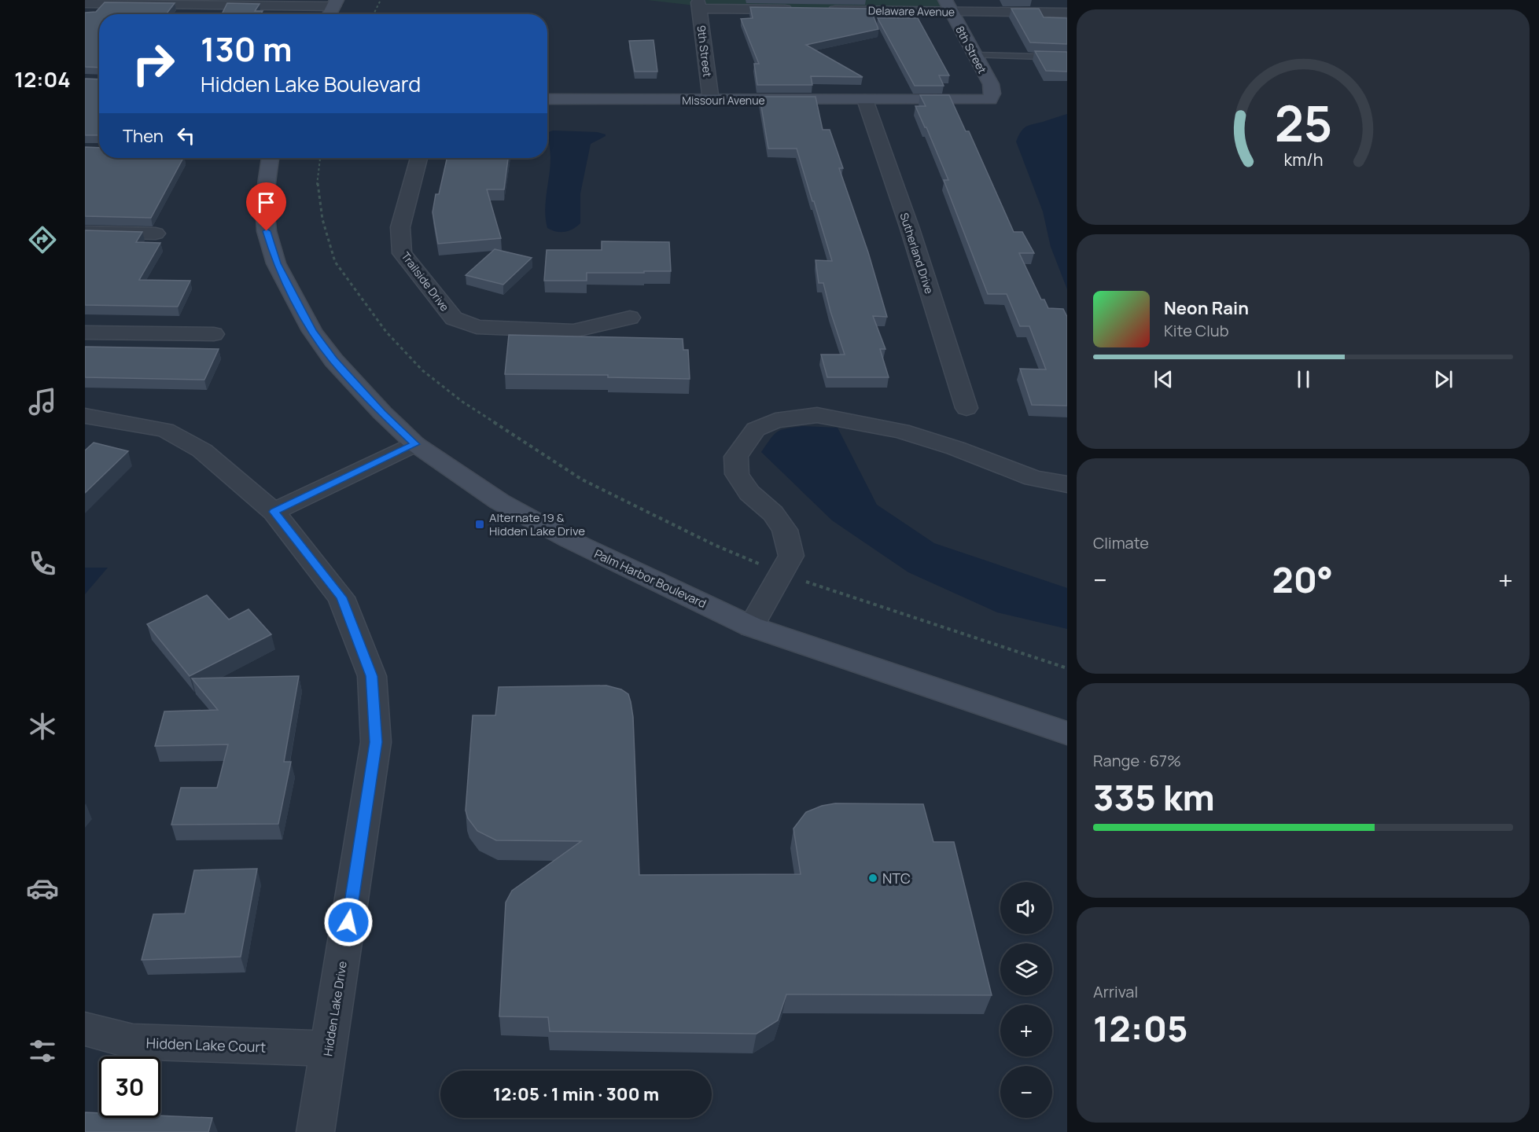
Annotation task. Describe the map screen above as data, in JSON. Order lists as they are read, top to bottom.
{
  "streets": {
    "main road": ["8th Street", "Missouri Avenue", "Palm Harbor Boulevard"],
    "street": [
      "Delaware Avenue",
      "9th Street",
      "Sutherland Drive",
      "Trailside Drive",
      "Hidden Lake Drive",
      "Hidden Lake Court"
    ]
  },
  "crossings": [
    ["Delaware Avenue", "8th Street"],
    ["8th Street", "Missouri Avenue"],
    ["9th Street", "Missouri Avenue"],
    ["Missouri Avenue", "Sutherland Drive"],
    ["Hidden Lake Drive", "Hidden Lake Court"]
  ],
  "places": {
    "transit": ["Alternate 19 & Hidden Lake Drive"],
    "other": ["NTC"]
  },
  "page": {
    "tabs": "12:04",
    "turn": ["130 m", "Hidden Lake Boulevard"],
    "then": "Then",
    "song": ["Neon Rain", "Kite Club"],
    "tile": [
      "Climate",
      ["Range · 67%", "335 km"],
      ["Arrival", "12:05"]
    ],
    "heat": ["−", "20°", "+"],
    "map_buttons": ["+", "−"],
    "limit": "30",
    "trip": "12:05 · 1 min · 300 m",
    "gauge": ["25", "km/h"]
  }
}
